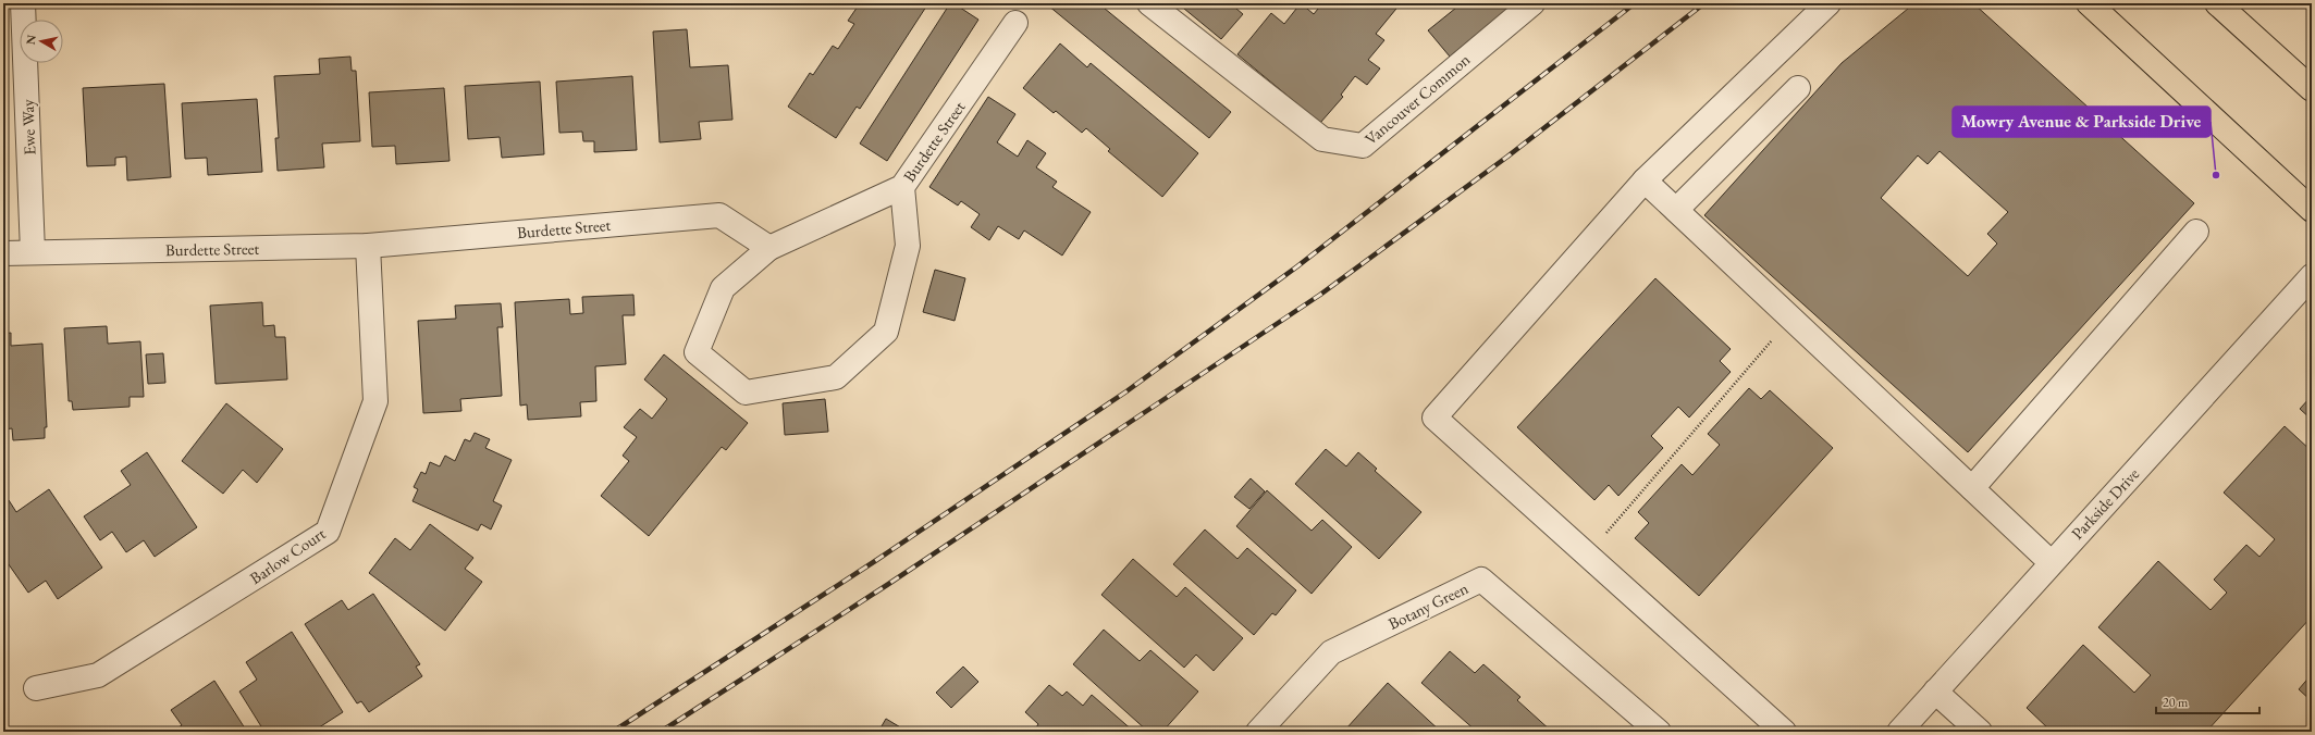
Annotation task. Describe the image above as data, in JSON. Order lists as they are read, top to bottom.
{
  "streets": {
    "street": [
      "Vancouver Common",
      "Ewe Way",
      "Burdette Street",
      "Parkside Drive",
      "Barlow Court",
      "Botany Green"
    ]
  },
  "crossings": [
    ["Ewe Way", "Burdette Street"],
    ["Burdette Street", "Barlow Court"]
  ],
  "places": ["Mowry Avenue & Parkside Drive"],
  "scale_bar": "20 m",
  "north": "left"
}
